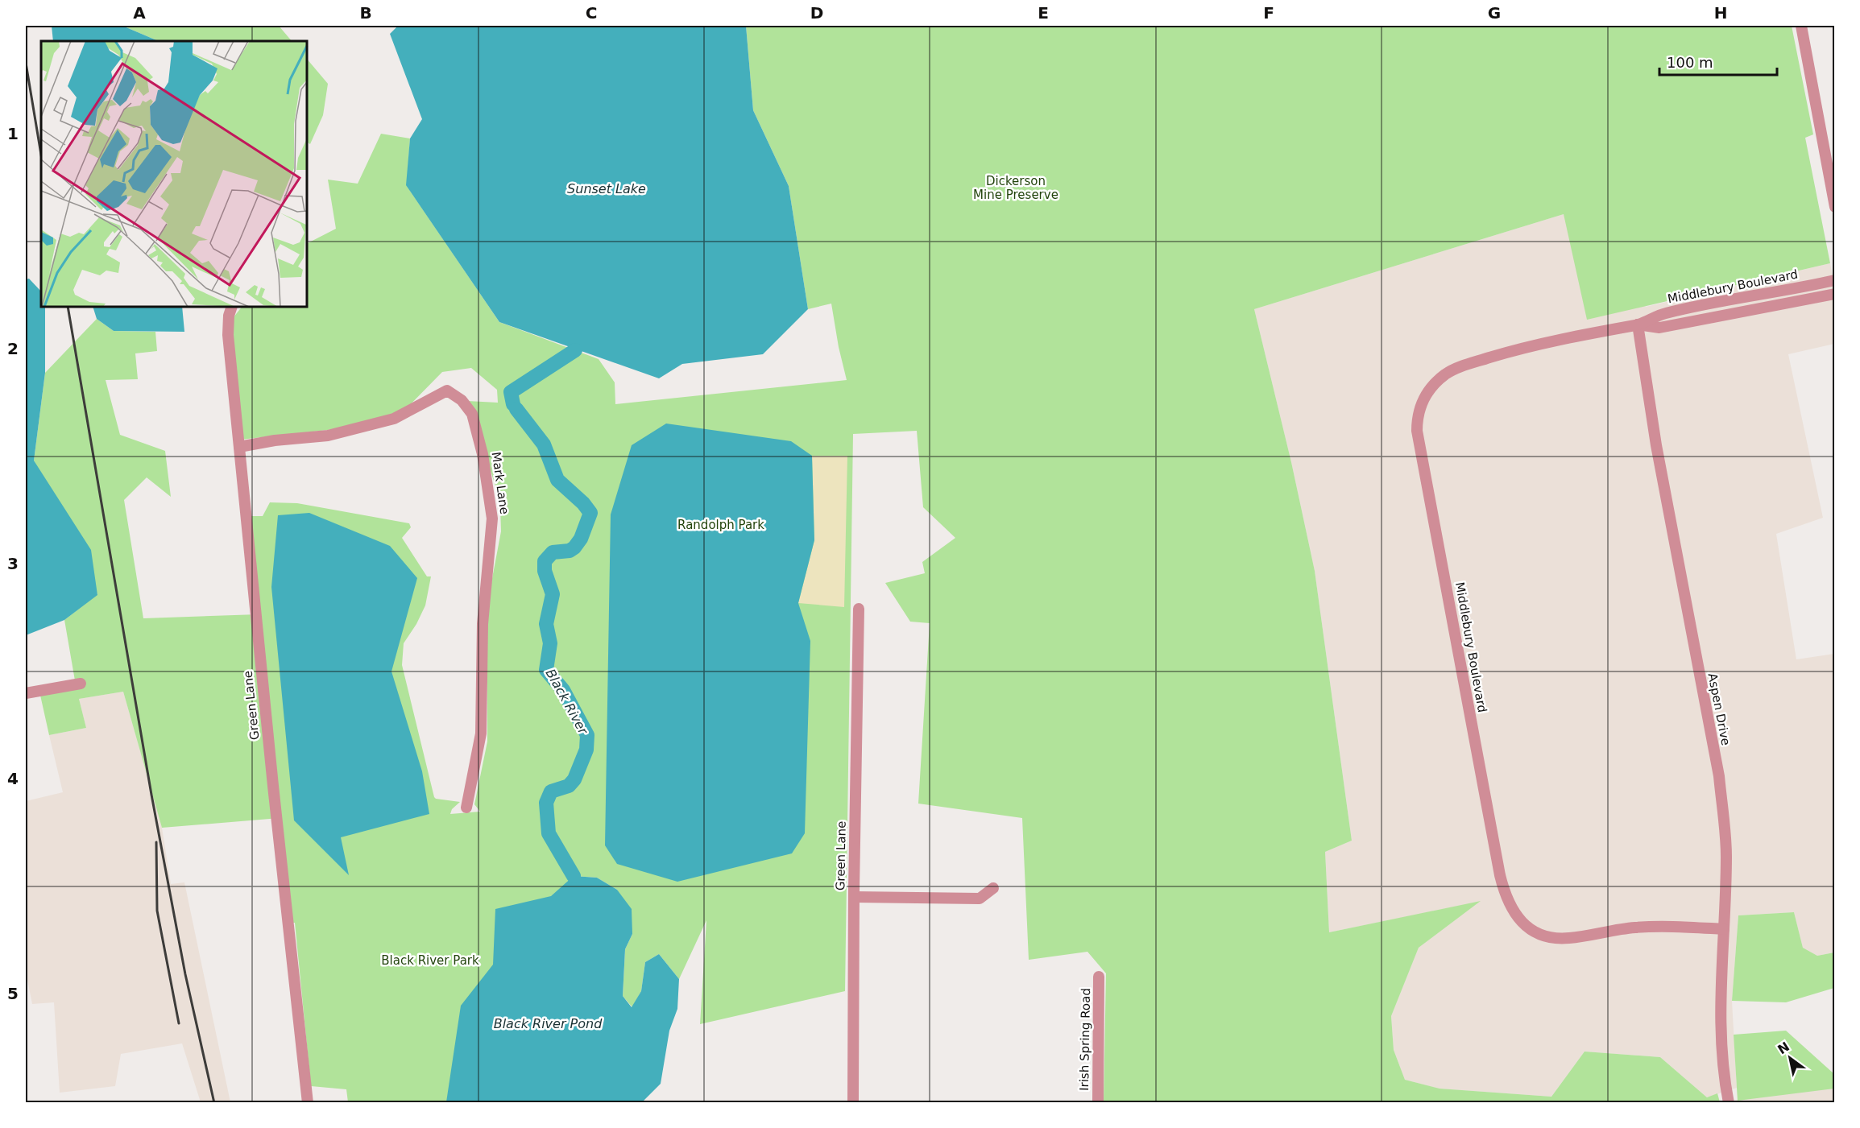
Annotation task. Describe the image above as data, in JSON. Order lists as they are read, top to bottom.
{
  "streets": {
    "street": [
      "Middlebury Boulevard",
      "Mark Lane",
      "Green Lane",
      "Aspen Drive",
      "Irish Spring Road"
    ]
  },
  "crossings": [
    ["Middlebury Boulevard", "Aspen Drive"],
    ["Mark Lane", "Green Lane"]
  ],
  "water": ["Sunset Lake", "Black River", "Black River Pond"],
  "parks": ["Dickerson Mine Preserve", "Randolph Park", "Black River Park"],
  "scale_bar": "100 m",
  "north": "top left",
  "grid": {
    "columns": [
      "A",
      "B",
      "C",
      "D",
      "E",
      "F",
      "G",
      "H"
    ],
    "rows": [
      "1",
      "2",
      "3",
      "4",
      "5"
    ]
  }
}
